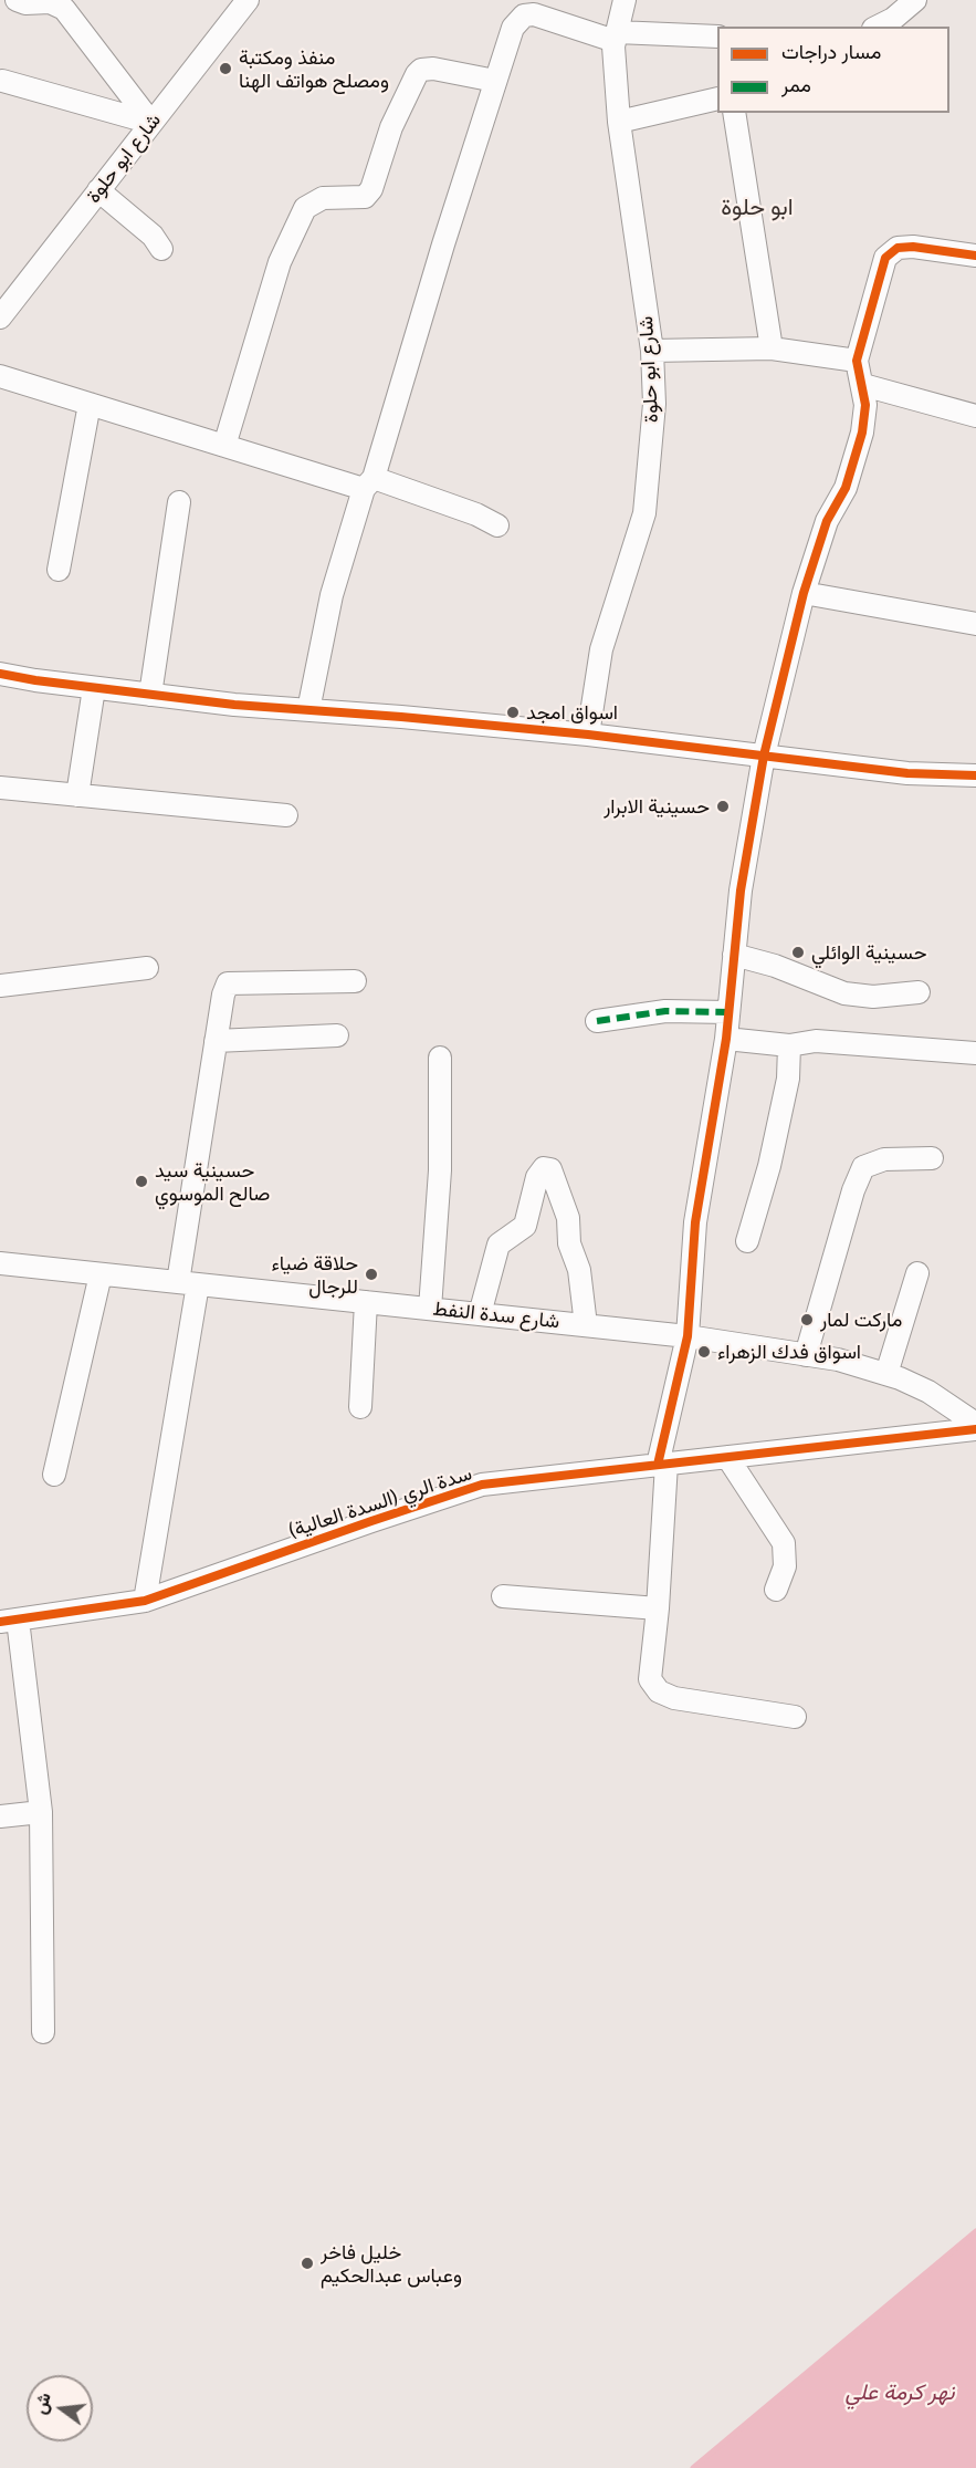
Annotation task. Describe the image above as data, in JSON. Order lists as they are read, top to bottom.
{
  "streets": {
    "street": ["شارع ابو حلوة", "شارع سدة النفط", "سدة الري (السدة العالية)"]
  },
  "crossings": [
    ["شارع سدة النفط", "سدة الري (السدة العالية)"]
  ],
  "districts": ["ابو حلوة"],
  "water": ["نهر كرمة علي"],
  "places": [
    "منفذ ومكتبة ومصلح هواتف الهنا",
    "اسواق امجد",
    "حسينية الابرار",
    "حسينية الوائلي",
    "حسينية سيد صالح الموسوي",
    "حلاقة ضياء للرجال",
    "ماركت لمار",
    "اسواق فدك الزهراء",
    "خليل فاخر وعباس عبدالحكيم"
  ],
  "legend": ["مسار دراجات", "ممر"],
  "north": "left"
}
